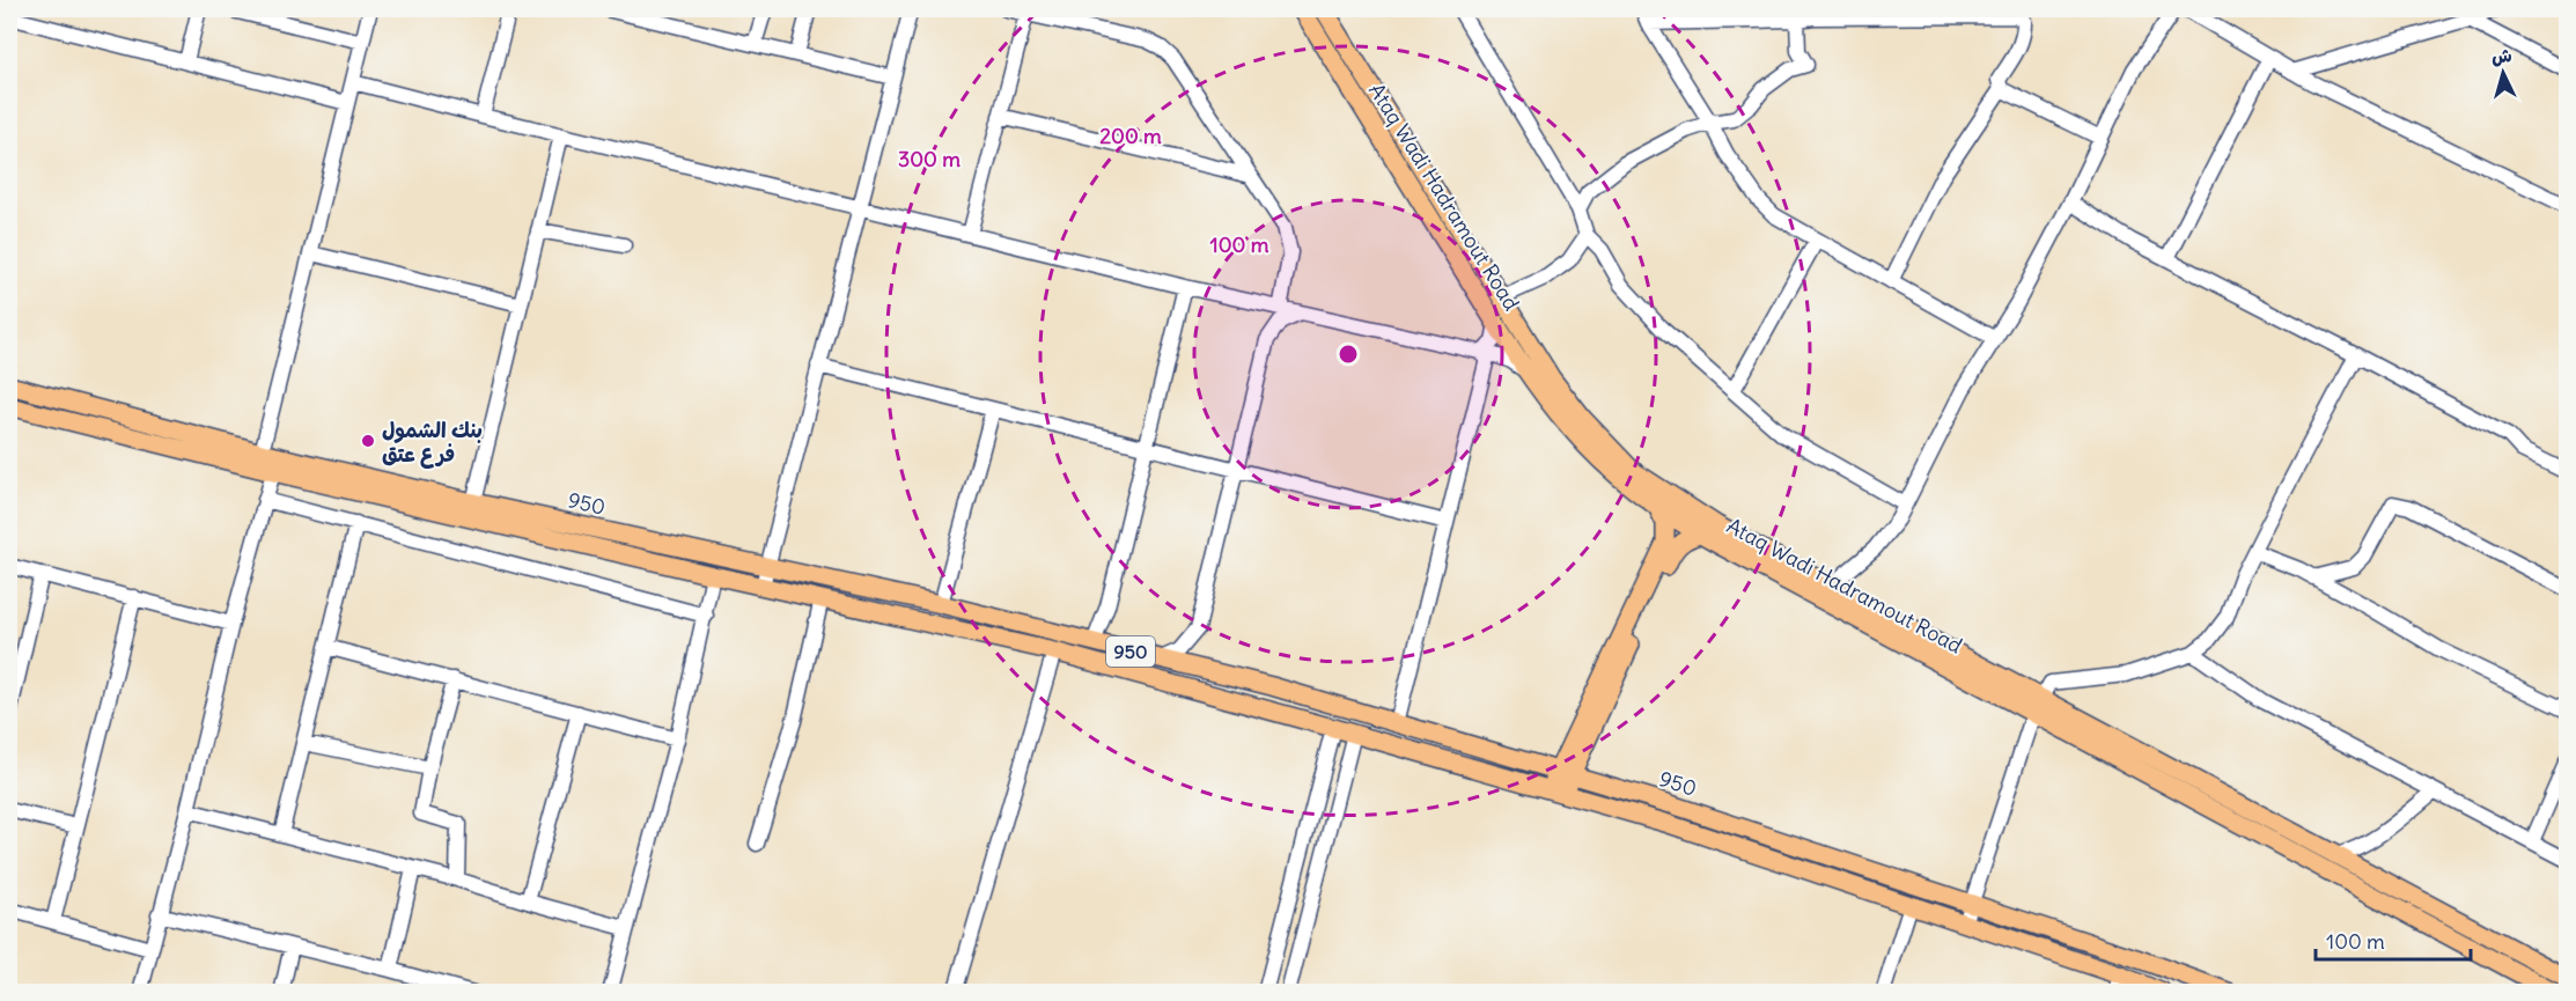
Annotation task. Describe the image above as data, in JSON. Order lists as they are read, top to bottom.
{
  "streets": {
    "main road": ["Ataq Wadi Hadramout Road", "950"]
  },
  "places": ["بنك الشمول فرع عتق"],
  "scale_bar": "100 m",
  "north": "top",
  "rings": ["200 m", "300 m", "100 m"]
}
